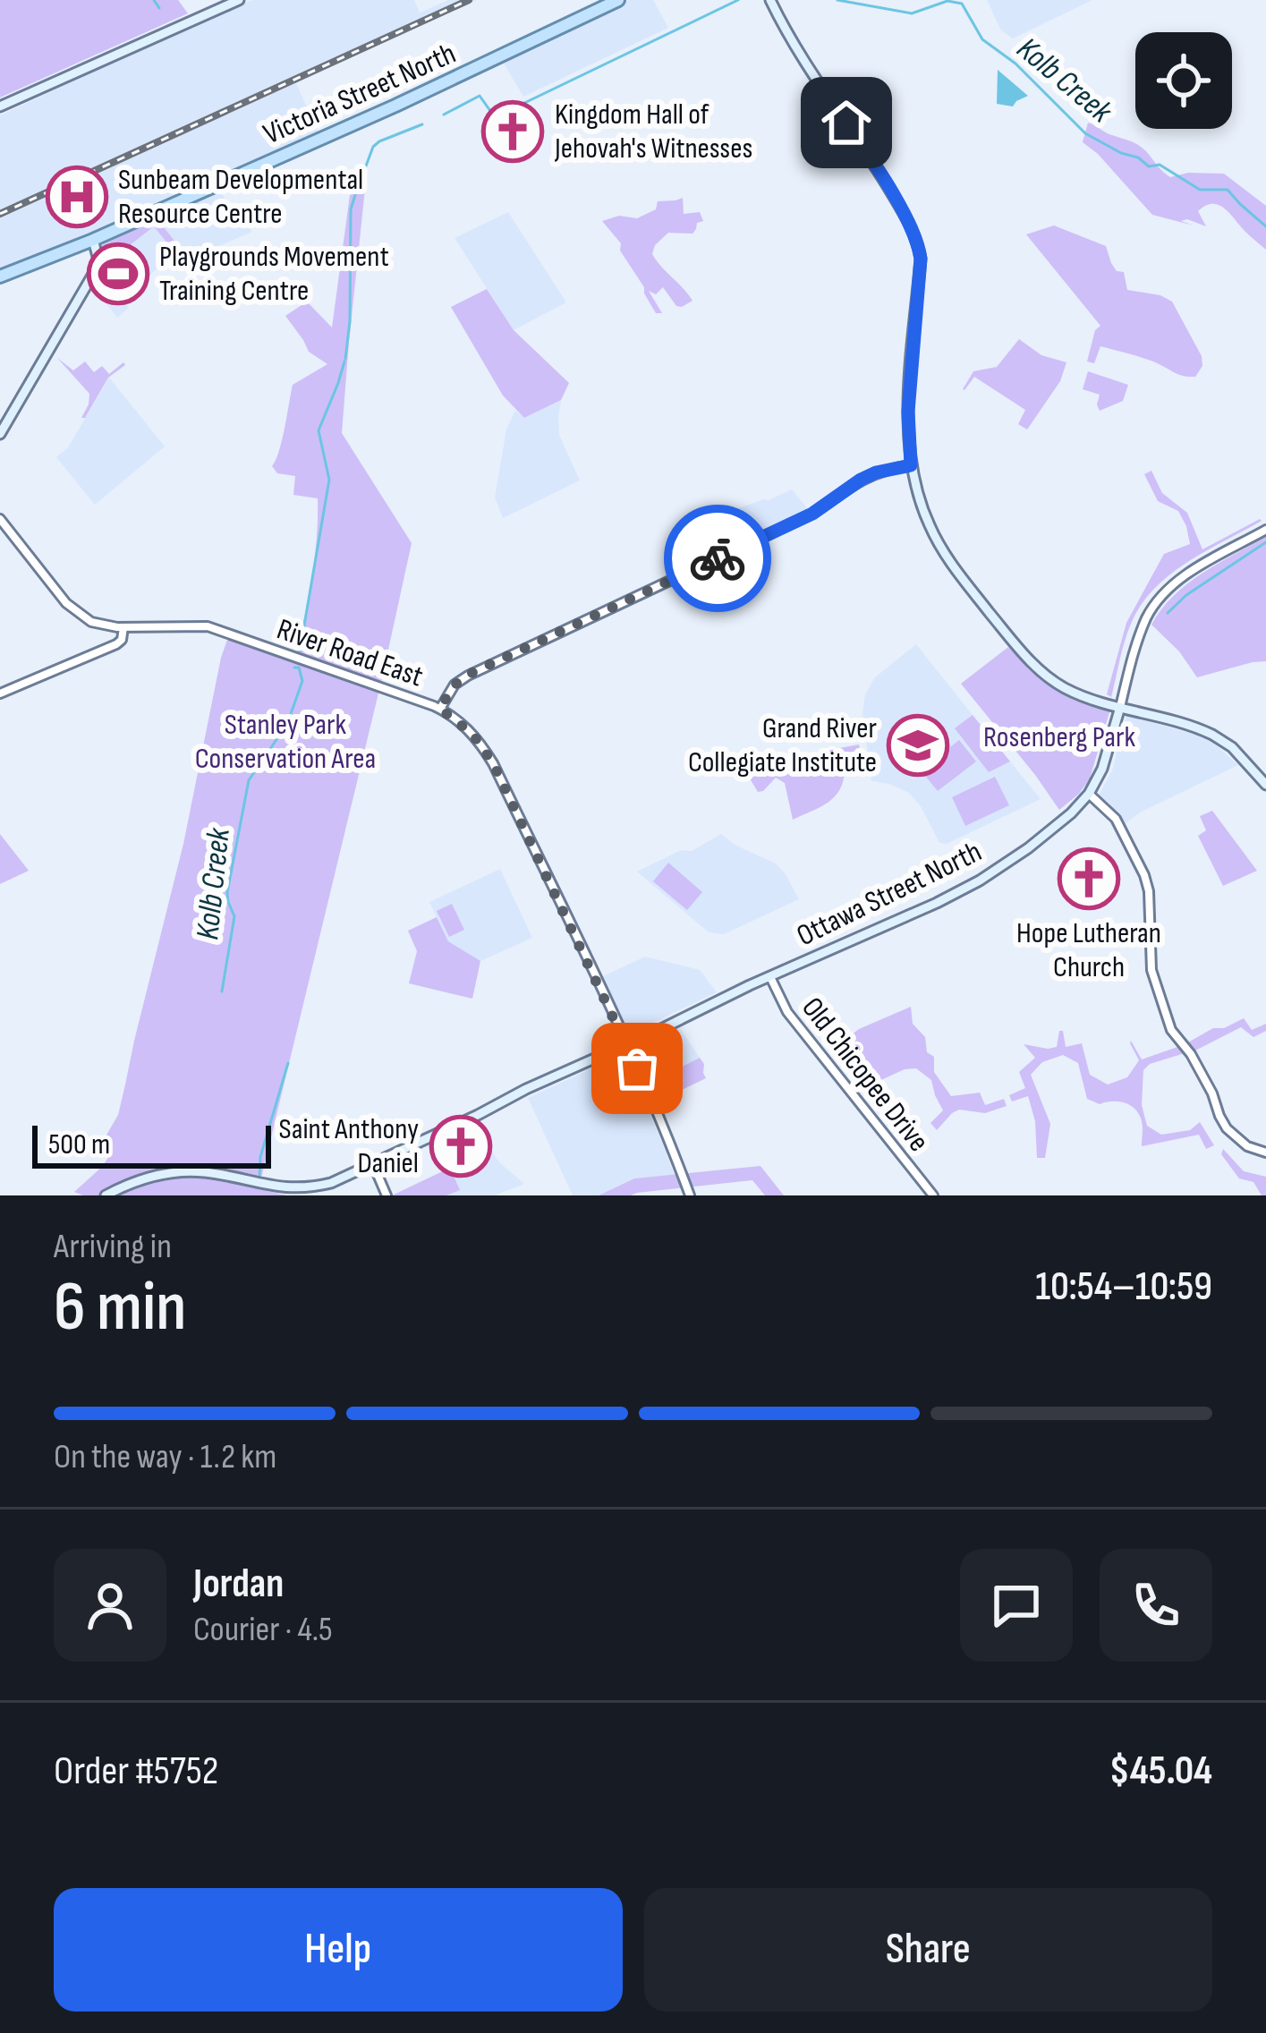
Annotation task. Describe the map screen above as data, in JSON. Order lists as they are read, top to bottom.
{
  "streets": {
    "main road": ["Victoria Street North", "Ottawa Street North"],
    "street": ["River Road East", "Old Chicopee Drive"]
  },
  "crossings": [
    ["River Road East", "Ottawa Street North"],
    ["Ottawa Street North", "Old Chicopee Drive"]
  ],
  "water": ["Kolb Creek"],
  "parks": ["Stanley Park Conservation Area", "Rosenberg Park"],
  "places": {
    "church": ["Kingdom Hall of Jehovah's Witnesses", "Hope Lutheran Church", "Saint Anthony Daniel"],
    "hospital": ["Sunbeam Developmental Resource Centre"],
    "sports": ["Playgrounds Movement Training Centre"],
    "school or university": ["Grand River Collegiate Institute"]
  },
  "scale_bar": "500 m",
  "page": {
    "scale": "500 m",
    "heading": ["6 min", "Arriving in", "10:54–10:59"],
    "panel": [
      "Jordan",
      "Courier · 4.5",
      "Order #5752",
      "$45.04"
    ],
    "bar": "On the way · 1.2 km",
    "buttons": ["Help", "Share"]
  }
}
